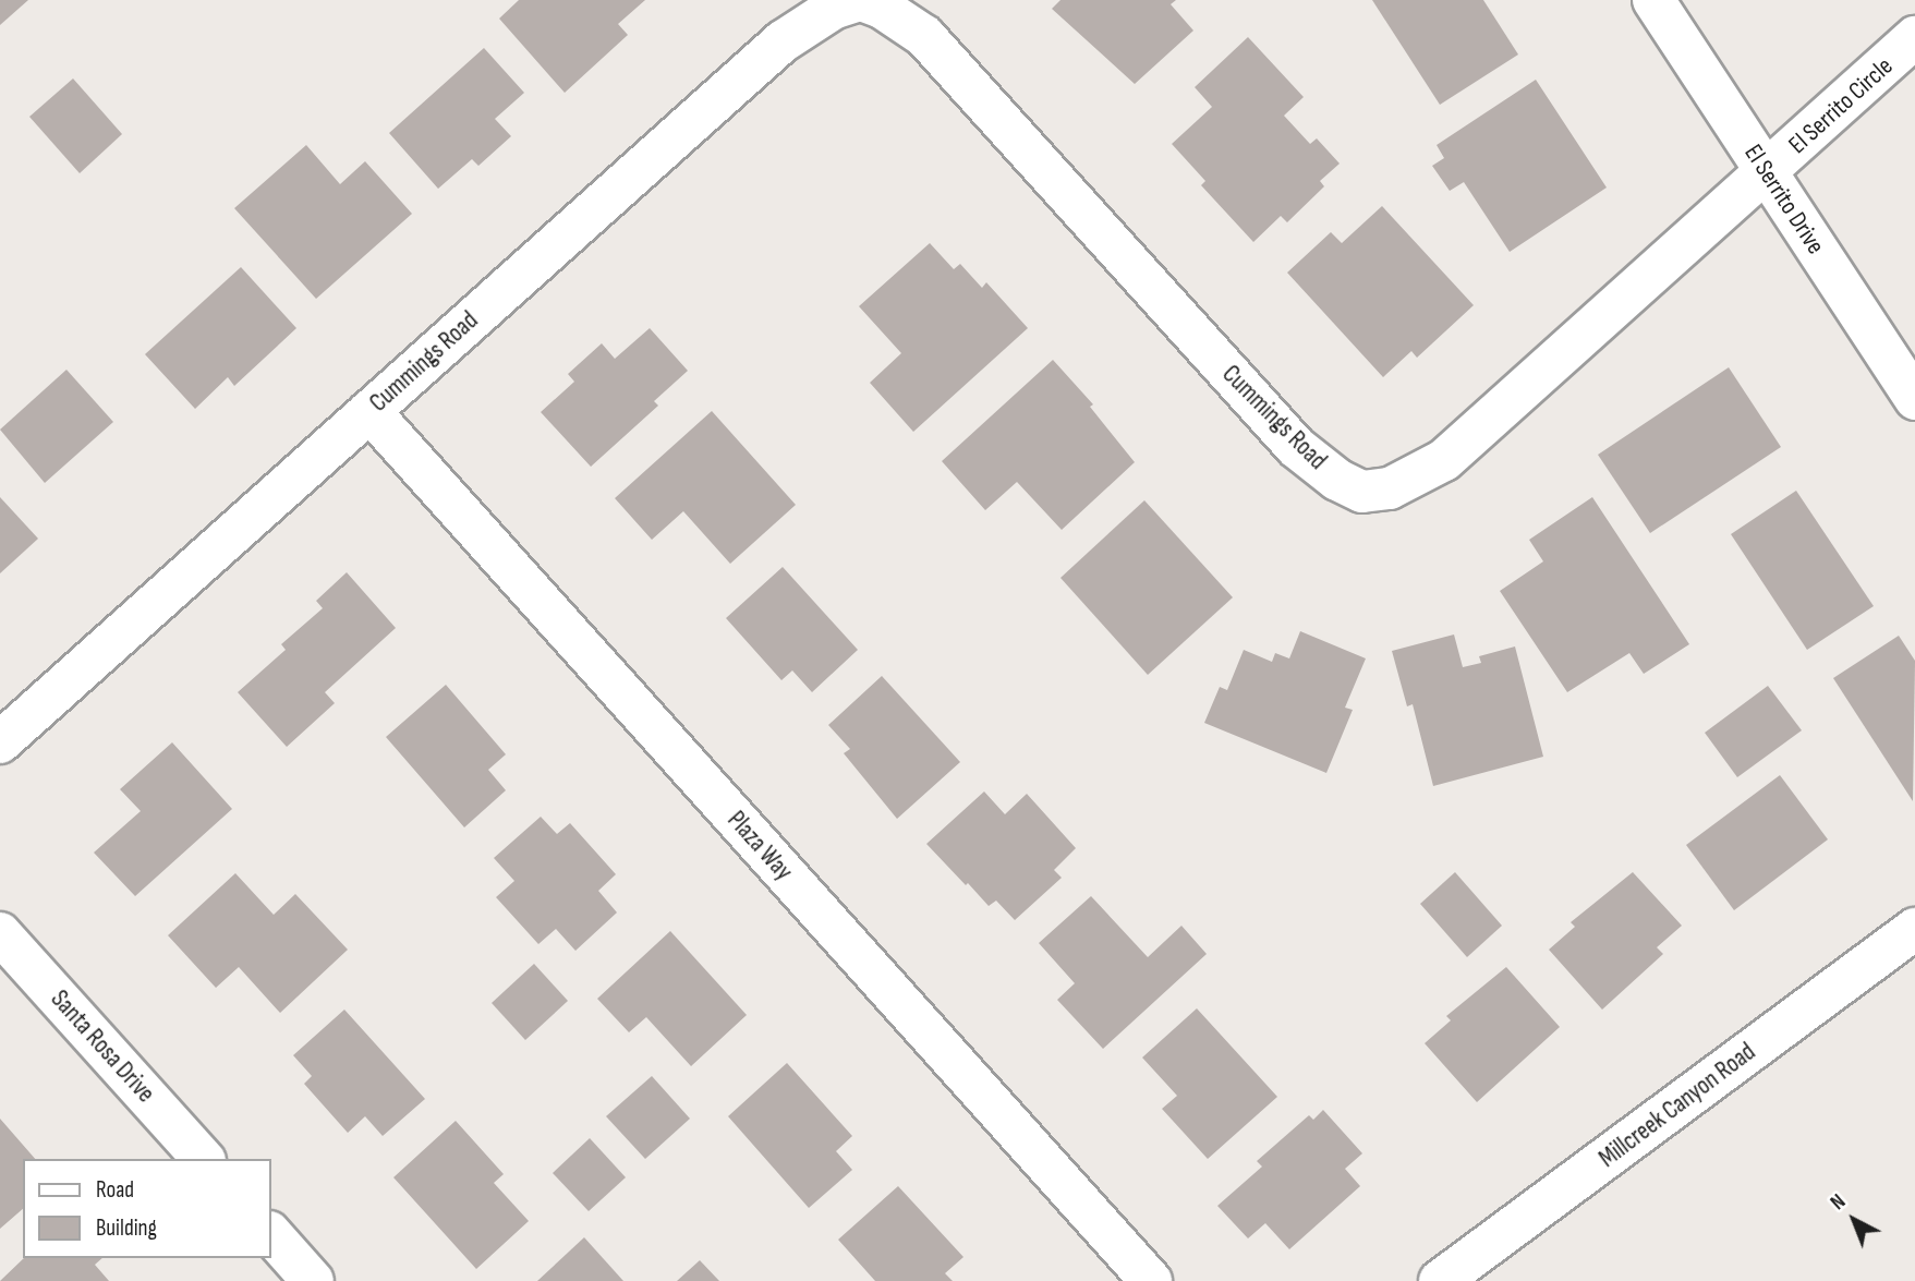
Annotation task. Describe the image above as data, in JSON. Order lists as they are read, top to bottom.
{
  "streets": {
    "street": [
      "El Serrito Circle",
      "El Serrito Drive",
      "Cummings Road",
      "Plaza Way",
      "Santa Rosa Drive",
      "Millcreek Canyon Road"
    ]
  },
  "crossings": [
    ["El Serrito Circle", "El Serrito Drive"],
    ["El Serrito Circle", "Cummings Road"],
    ["El Serrito Drive", "Cummings Road"],
    ["Cummings Road", "Plaza Way"]
  ],
  "legend": ["Road", "Building"],
  "north": "top left"
}
